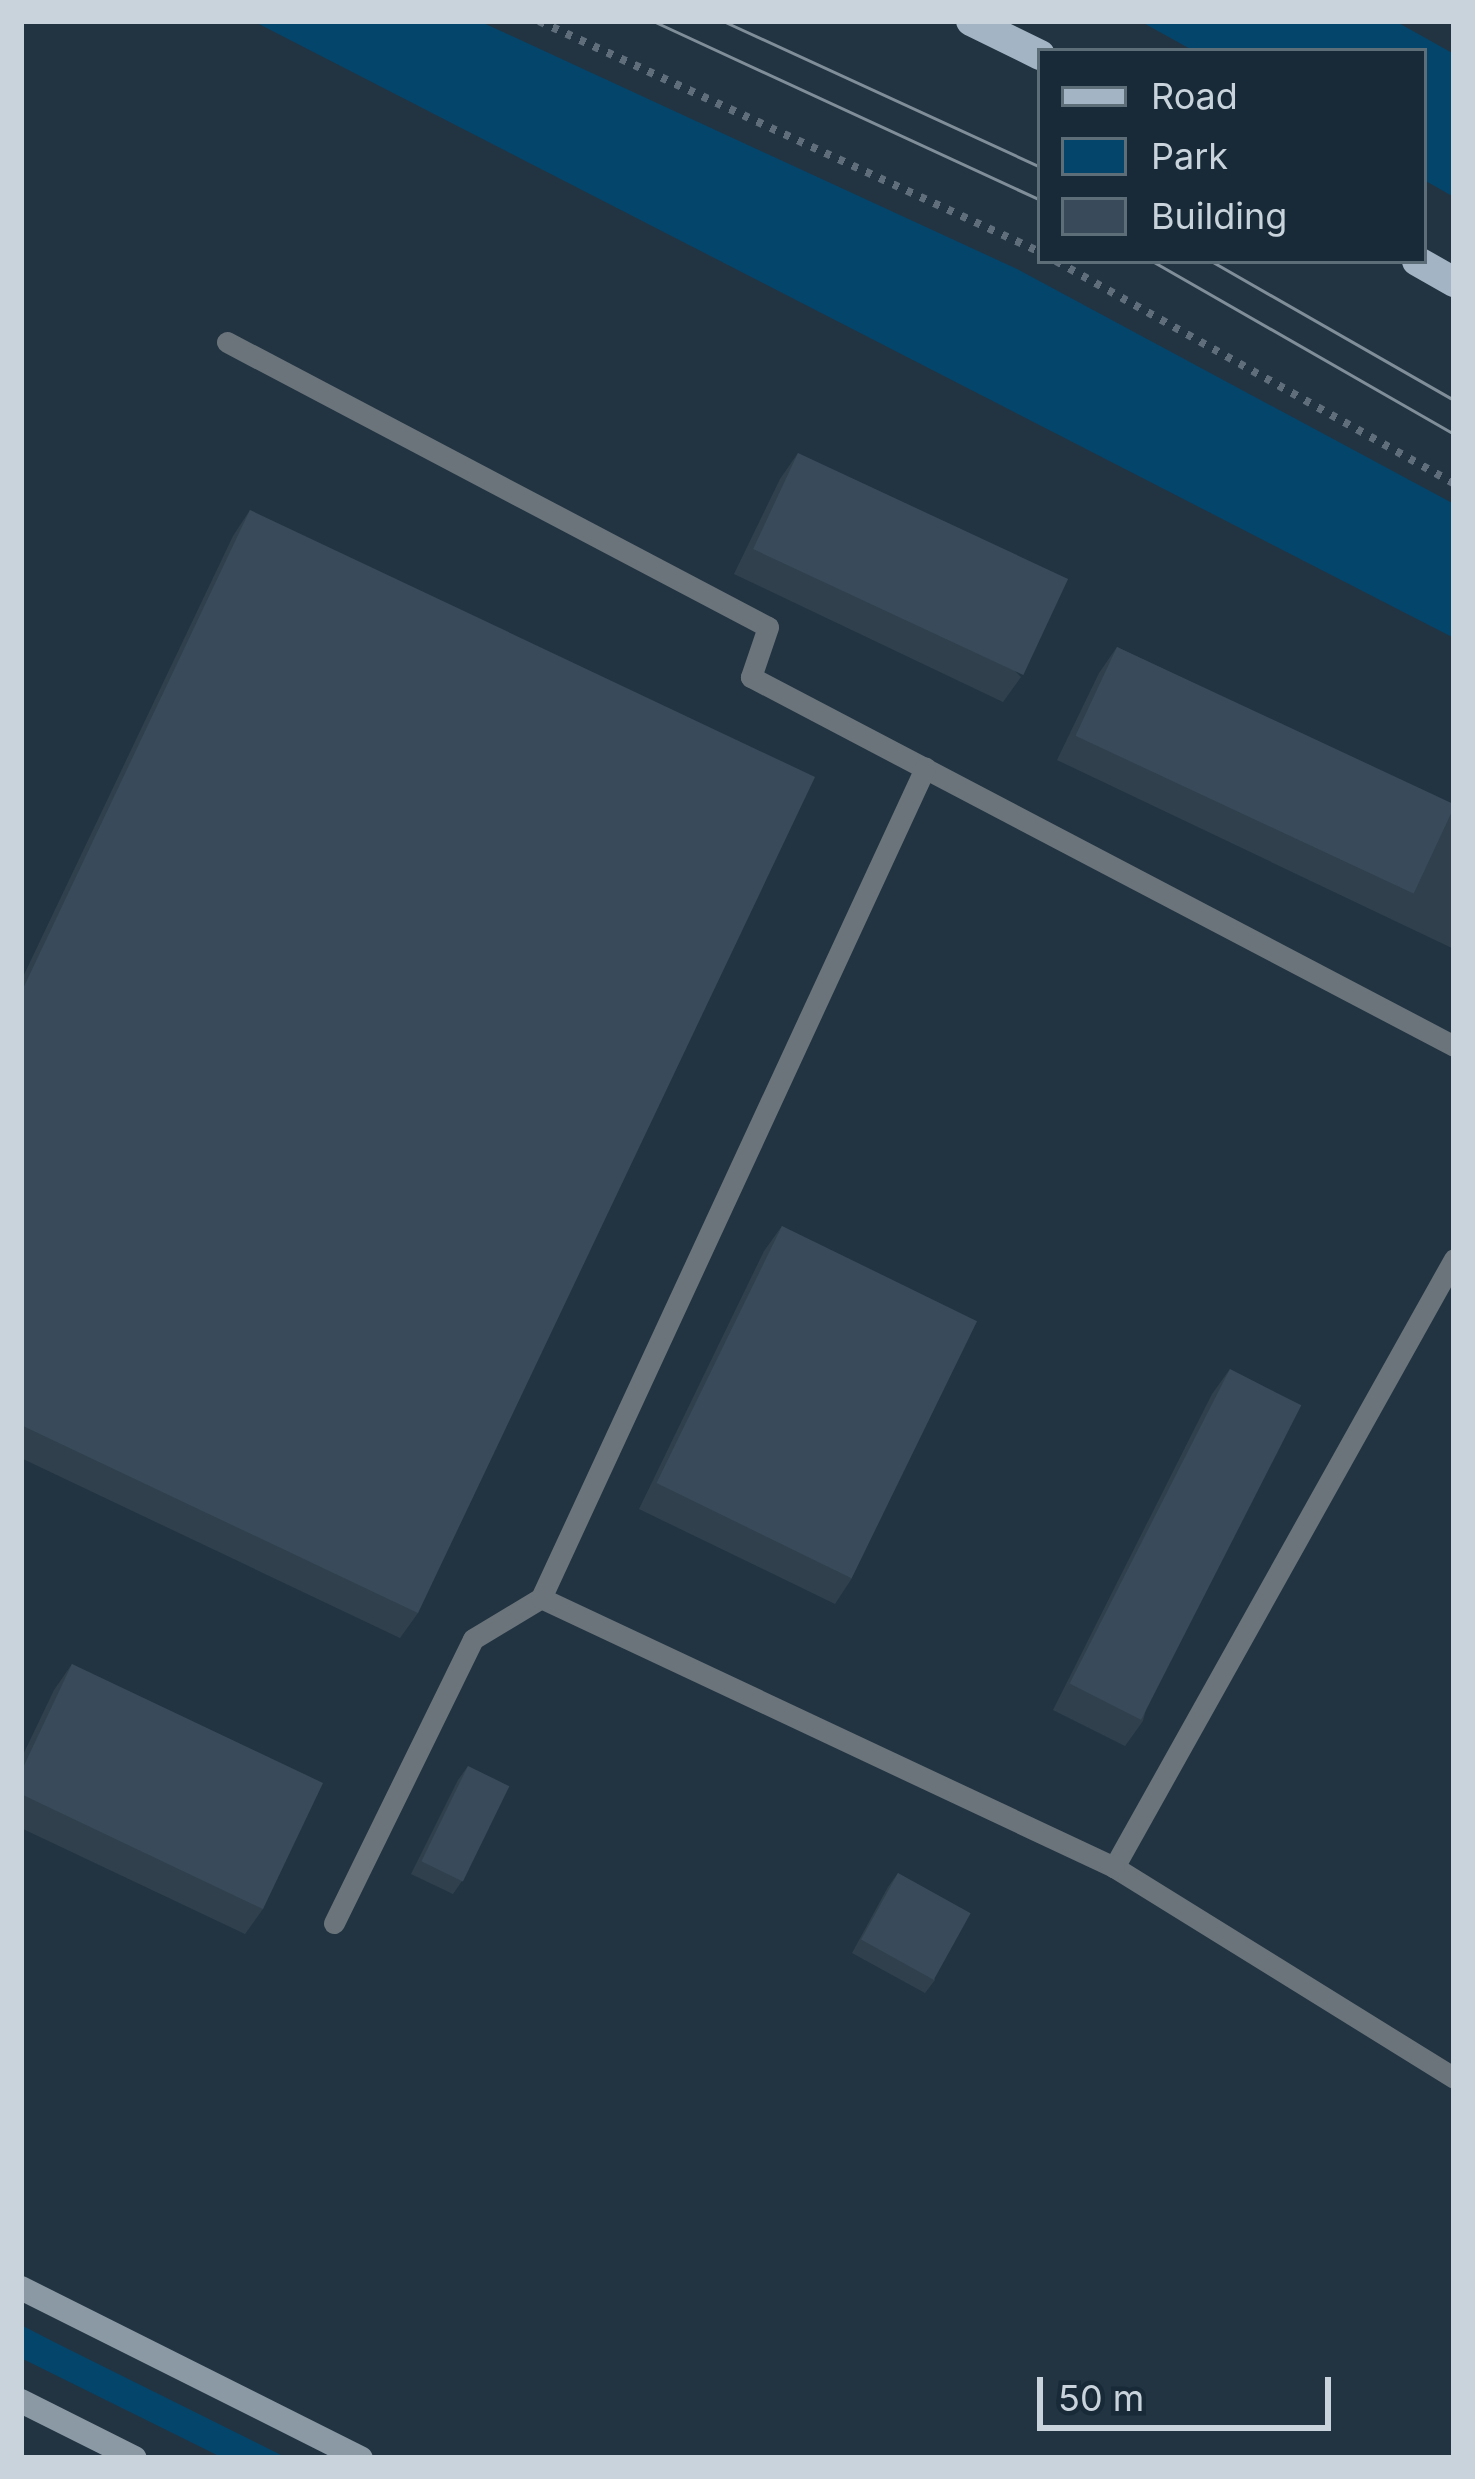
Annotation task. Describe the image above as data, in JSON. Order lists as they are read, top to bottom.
{
  "legend": ["Road", "Park", "Building"],
  "scale_bar": "50 m"
}
